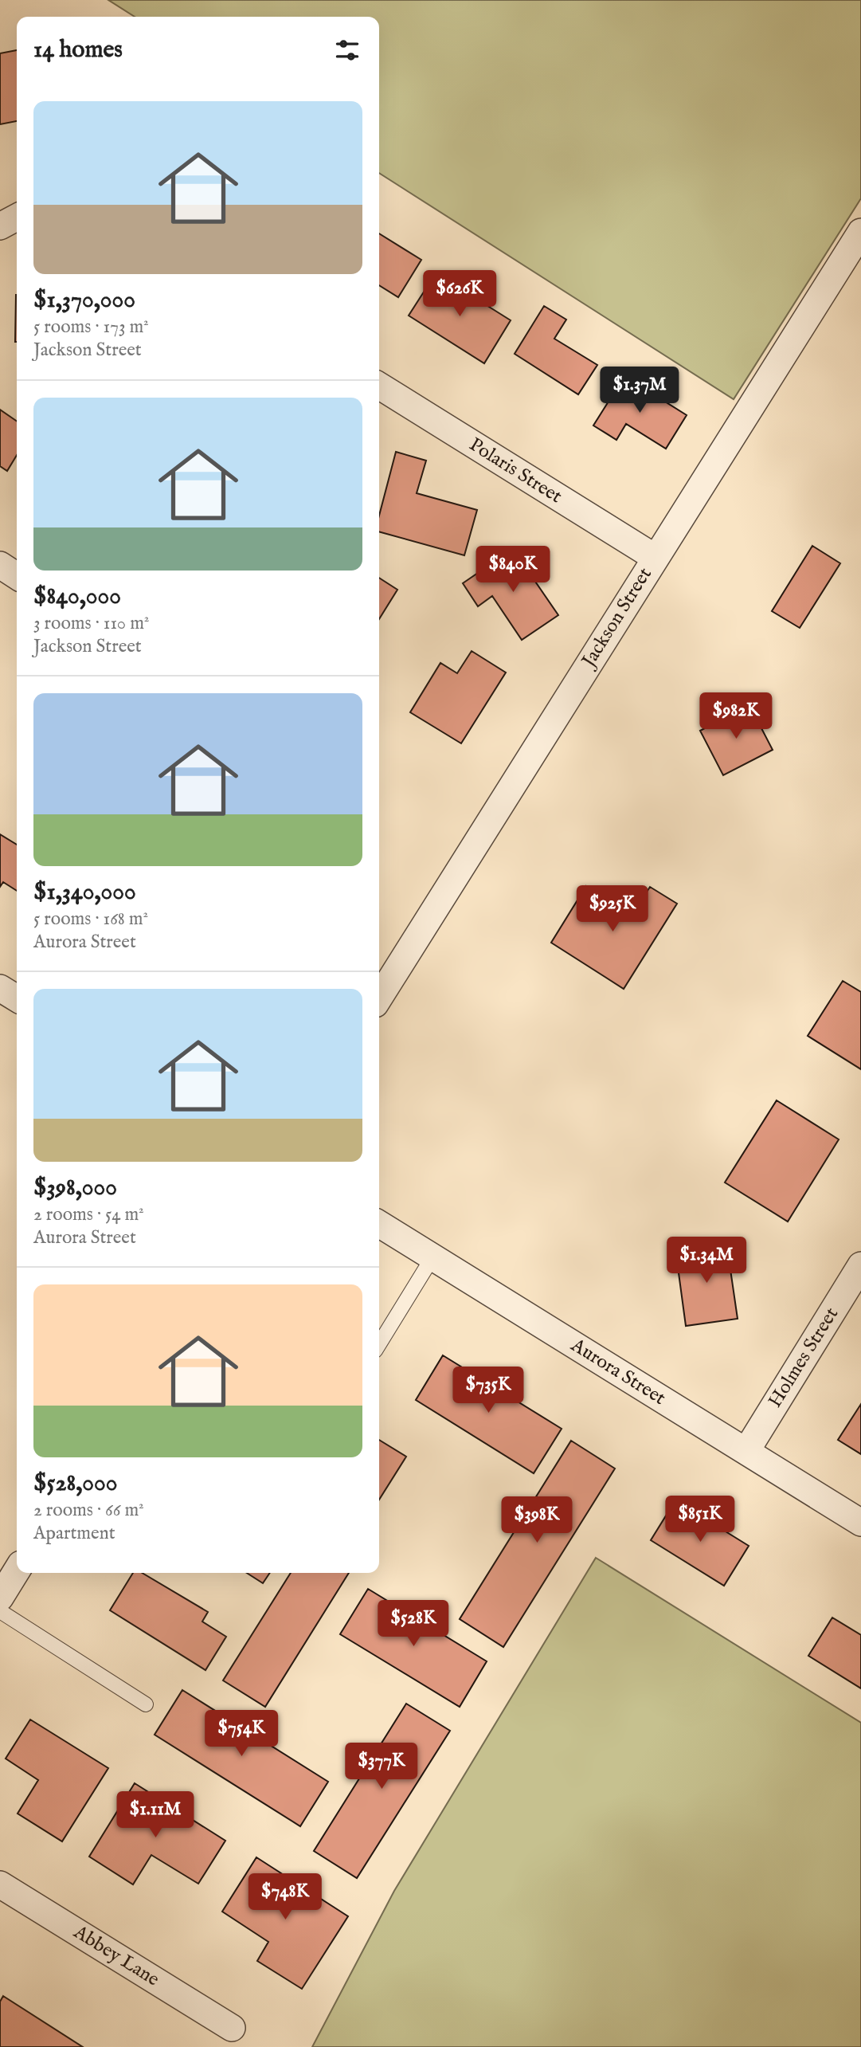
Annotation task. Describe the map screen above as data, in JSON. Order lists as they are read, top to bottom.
{
  "streets": {
    "street": [
      "Polaris Street",
      "Jackson Street",
      "Holmes Street",
      "Aurora Street",
      "Abbey Lane"
    ]
  },
  "crossings": [
    ["Polaris Street", "Jackson Street"],
    ["Holmes Street", "Aurora Street"]
  ],
  "page": {
    "heading": "14 homes",
    "list": [
      {
        "name": "$1,370,000",
        "note": "5 rooms · 173 m² · Jackson Street"
      },
      {
        "name": "$840,000",
        "note": "3 rooms · 110 m² · Jackson Street"
      },
      {
        "name": "$1,340,000",
        "note": "5 rooms · 168 m² · Aurora Street"
      },
      {
        "name": "$398,000",
        "note": "2 rooms · 54 m² · Aurora Street"
      },
      {
        "name": "$528,000",
        "note": "2 rooms · 66 m² · Apartment"
      }
    ],
    "price": [
      "$626K",
      "$1.37M",
      "$840K",
      "$982K",
      "$925K",
      "$1.34M",
      "$735K",
      "$851K",
      "$398K",
      "$528K",
      "$754K",
      "$377K",
      "$1.11M",
      "$748K"
    ]
  }
}
